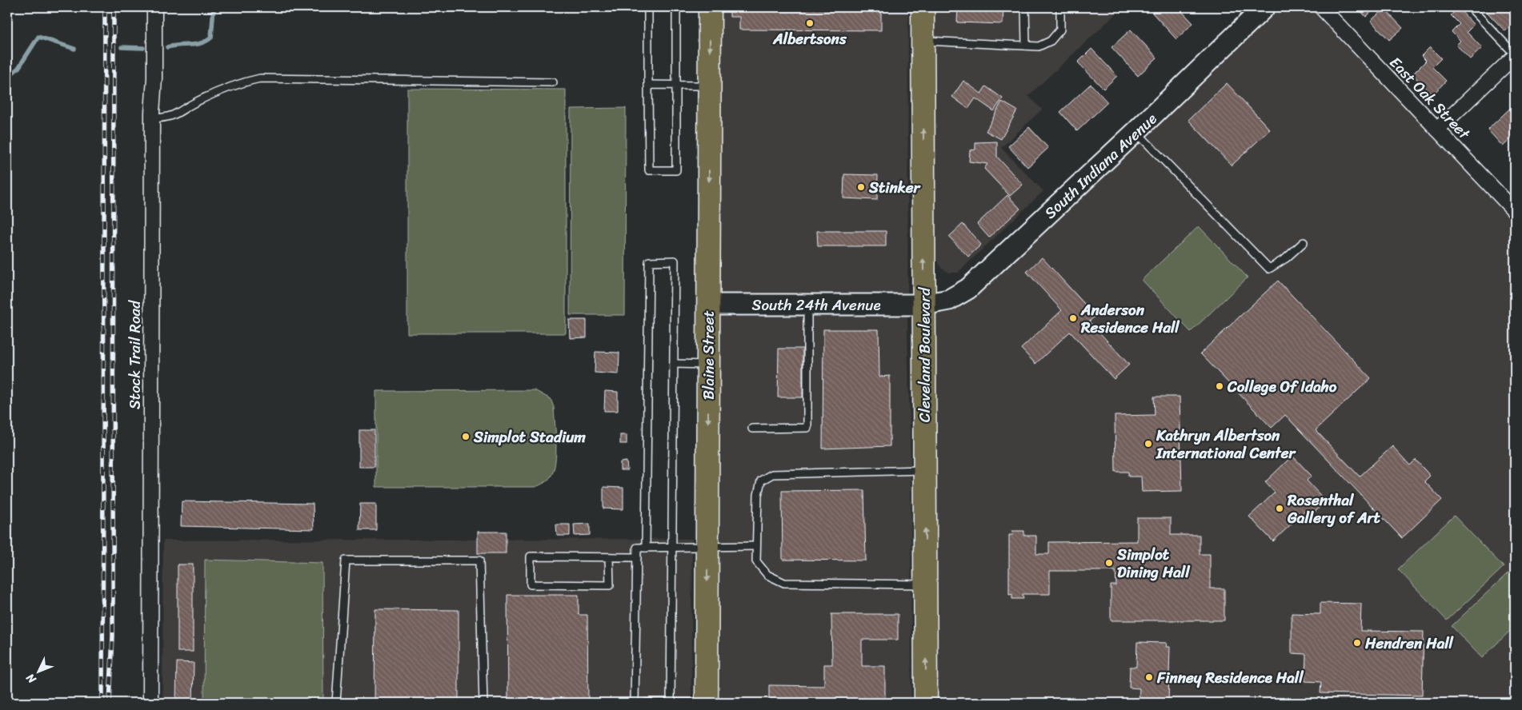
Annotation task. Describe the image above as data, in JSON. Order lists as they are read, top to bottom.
{
  "streets": {
    "main road": [
      "South Indiana Avenue",
      "South 24th Avenue",
      "Blaine Street",
      "Cleveland Boulevard"
    ],
    "street": ["East Oak Street", "Stock Trail Road"]
  },
  "crossings": [
    ["South Indiana Avenue", "South 24th Avenue"],
    ["South Indiana Avenue", "Cleveland Boulevard"],
    ["South 24th Avenue", "Blaine Street"],
    ["South 24th Avenue", "Cleveland Boulevard"]
  ],
  "one_way": ["Blaine Street", "Cleveland Boulevard"],
  "places": [
    "Albertsons",
    "Stinker",
    "Anderson Residence Hall",
    "College Of Idaho",
    "Simplot Stadium",
    "Kathryn Albertson International Center",
    "Rosenthal Gallery of Art",
    "Simplot Dining Hall",
    "Hendren Hall",
    "Finney Residence Hall"
  ],
  "north": "bottom left"
}
